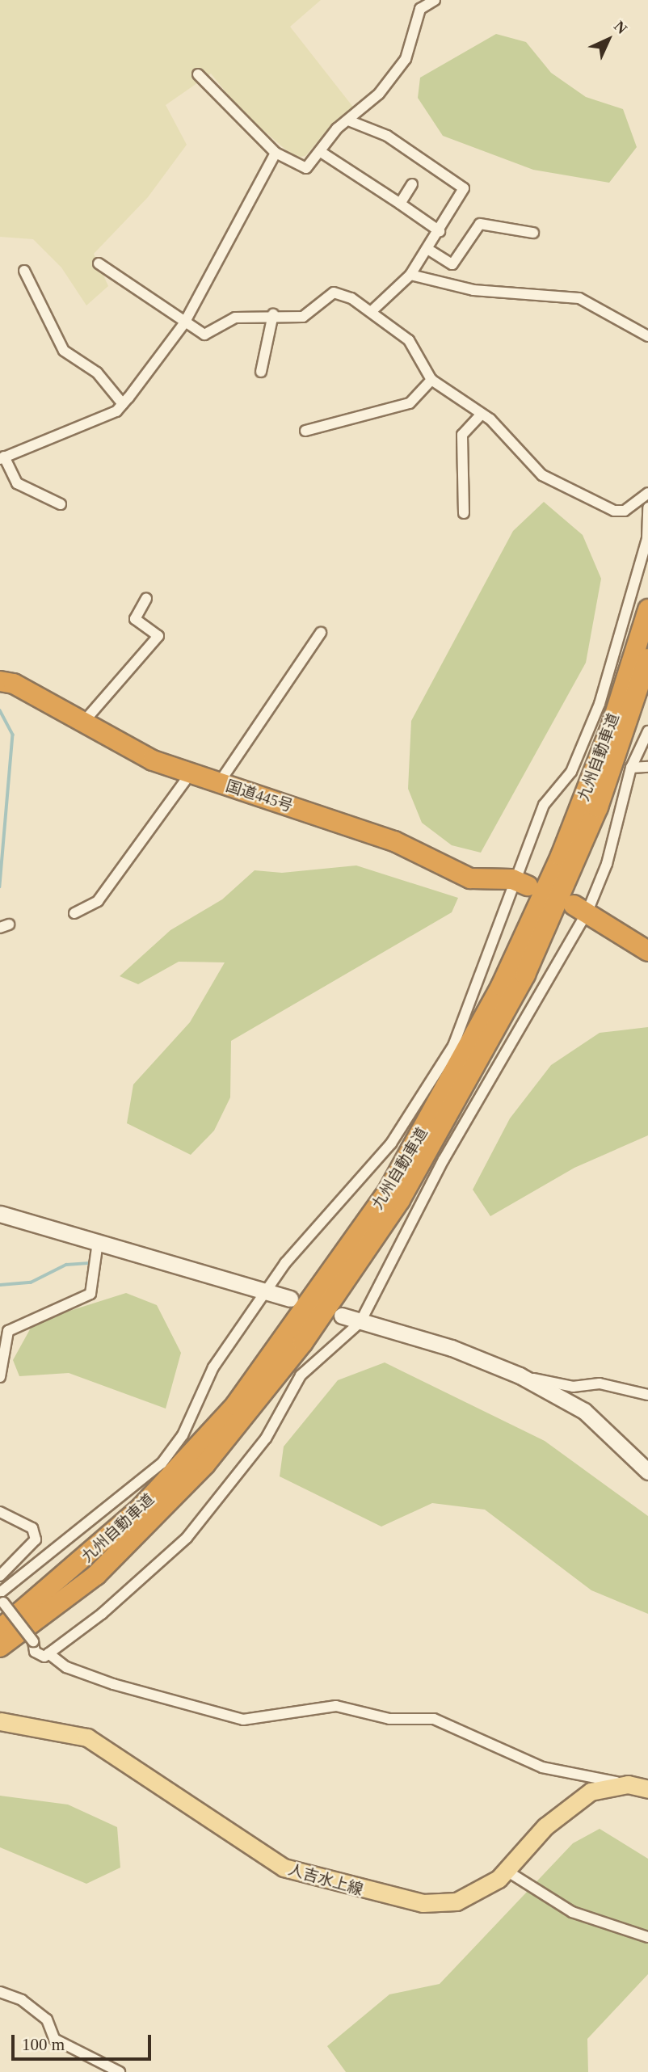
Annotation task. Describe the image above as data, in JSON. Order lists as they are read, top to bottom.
{
  "streets": {
    "highway": ["九州自動車道", "国道445号"],
    "main road": ["人吉水上線"]
  },
  "scale_bar": "100 m",
  "north": "top right"
}
